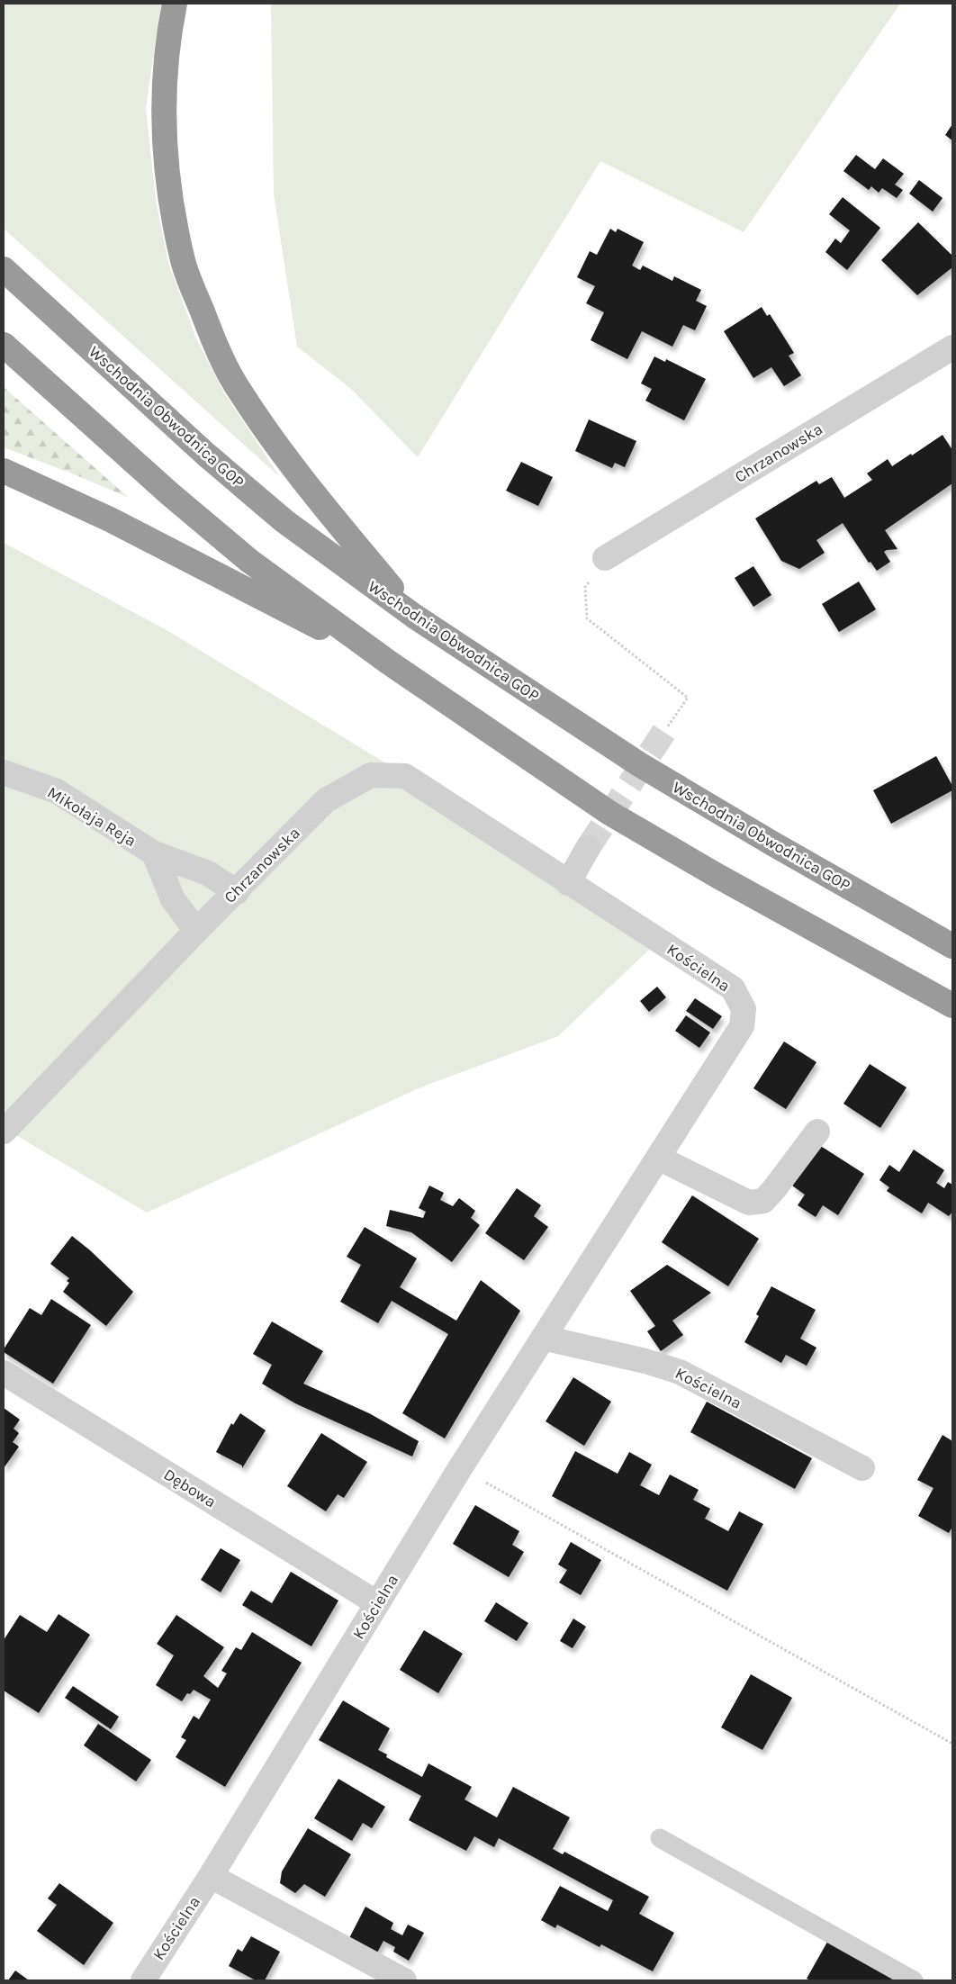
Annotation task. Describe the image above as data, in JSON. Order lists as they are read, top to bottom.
{
  "streets": {
    "highway": ["Wschodnia Obwodnica GOP"],
    "street": [
      "Chrzanowska",
      "Mikołaja Reja",
      "Kościelna",
      "Dębowa"
    ]
  },
  "crossings": [
    ["Chrzanowska", "Mikołaja Reja"],
    ["Chrzanowska", "Kościelna"],
    ["Kościelna", "Dębowa"]
  ]
}
